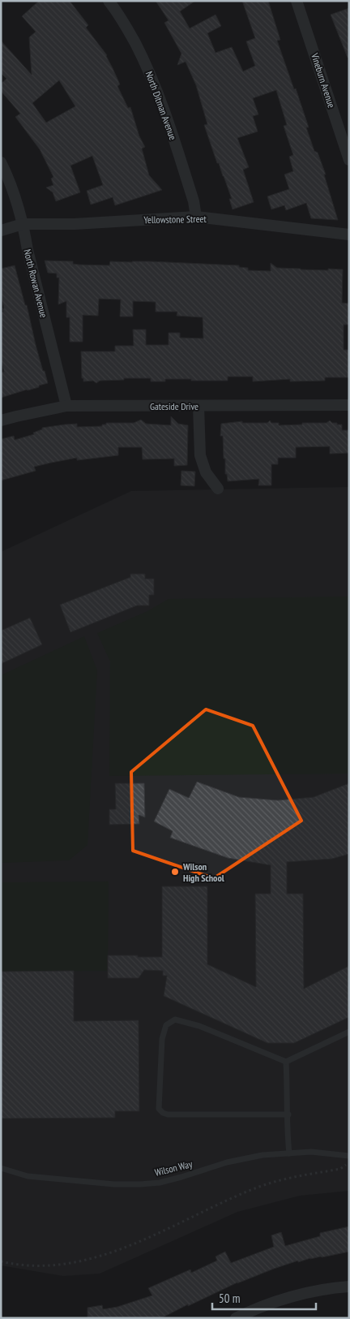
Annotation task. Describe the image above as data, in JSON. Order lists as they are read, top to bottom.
{
  "streets": {
    "street": [
      "Vineburn Avenue",
      "North Ditman Avenue",
      "Yellowstone Street",
      "North Rowan Avenue",
      "Gateside Drive"
    ],
    "lane": ["Wilson Way"]
  },
  "crossings": [
    ["North Ditman Avenue", "Yellowstone Street"],
    ["Yellowstone Street", "North Rowan Avenue"],
    ["North Rowan Avenue", "Gateside Drive"]
  ],
  "places": ["Wilson High School"],
  "scale_bar": "50 m"
}
